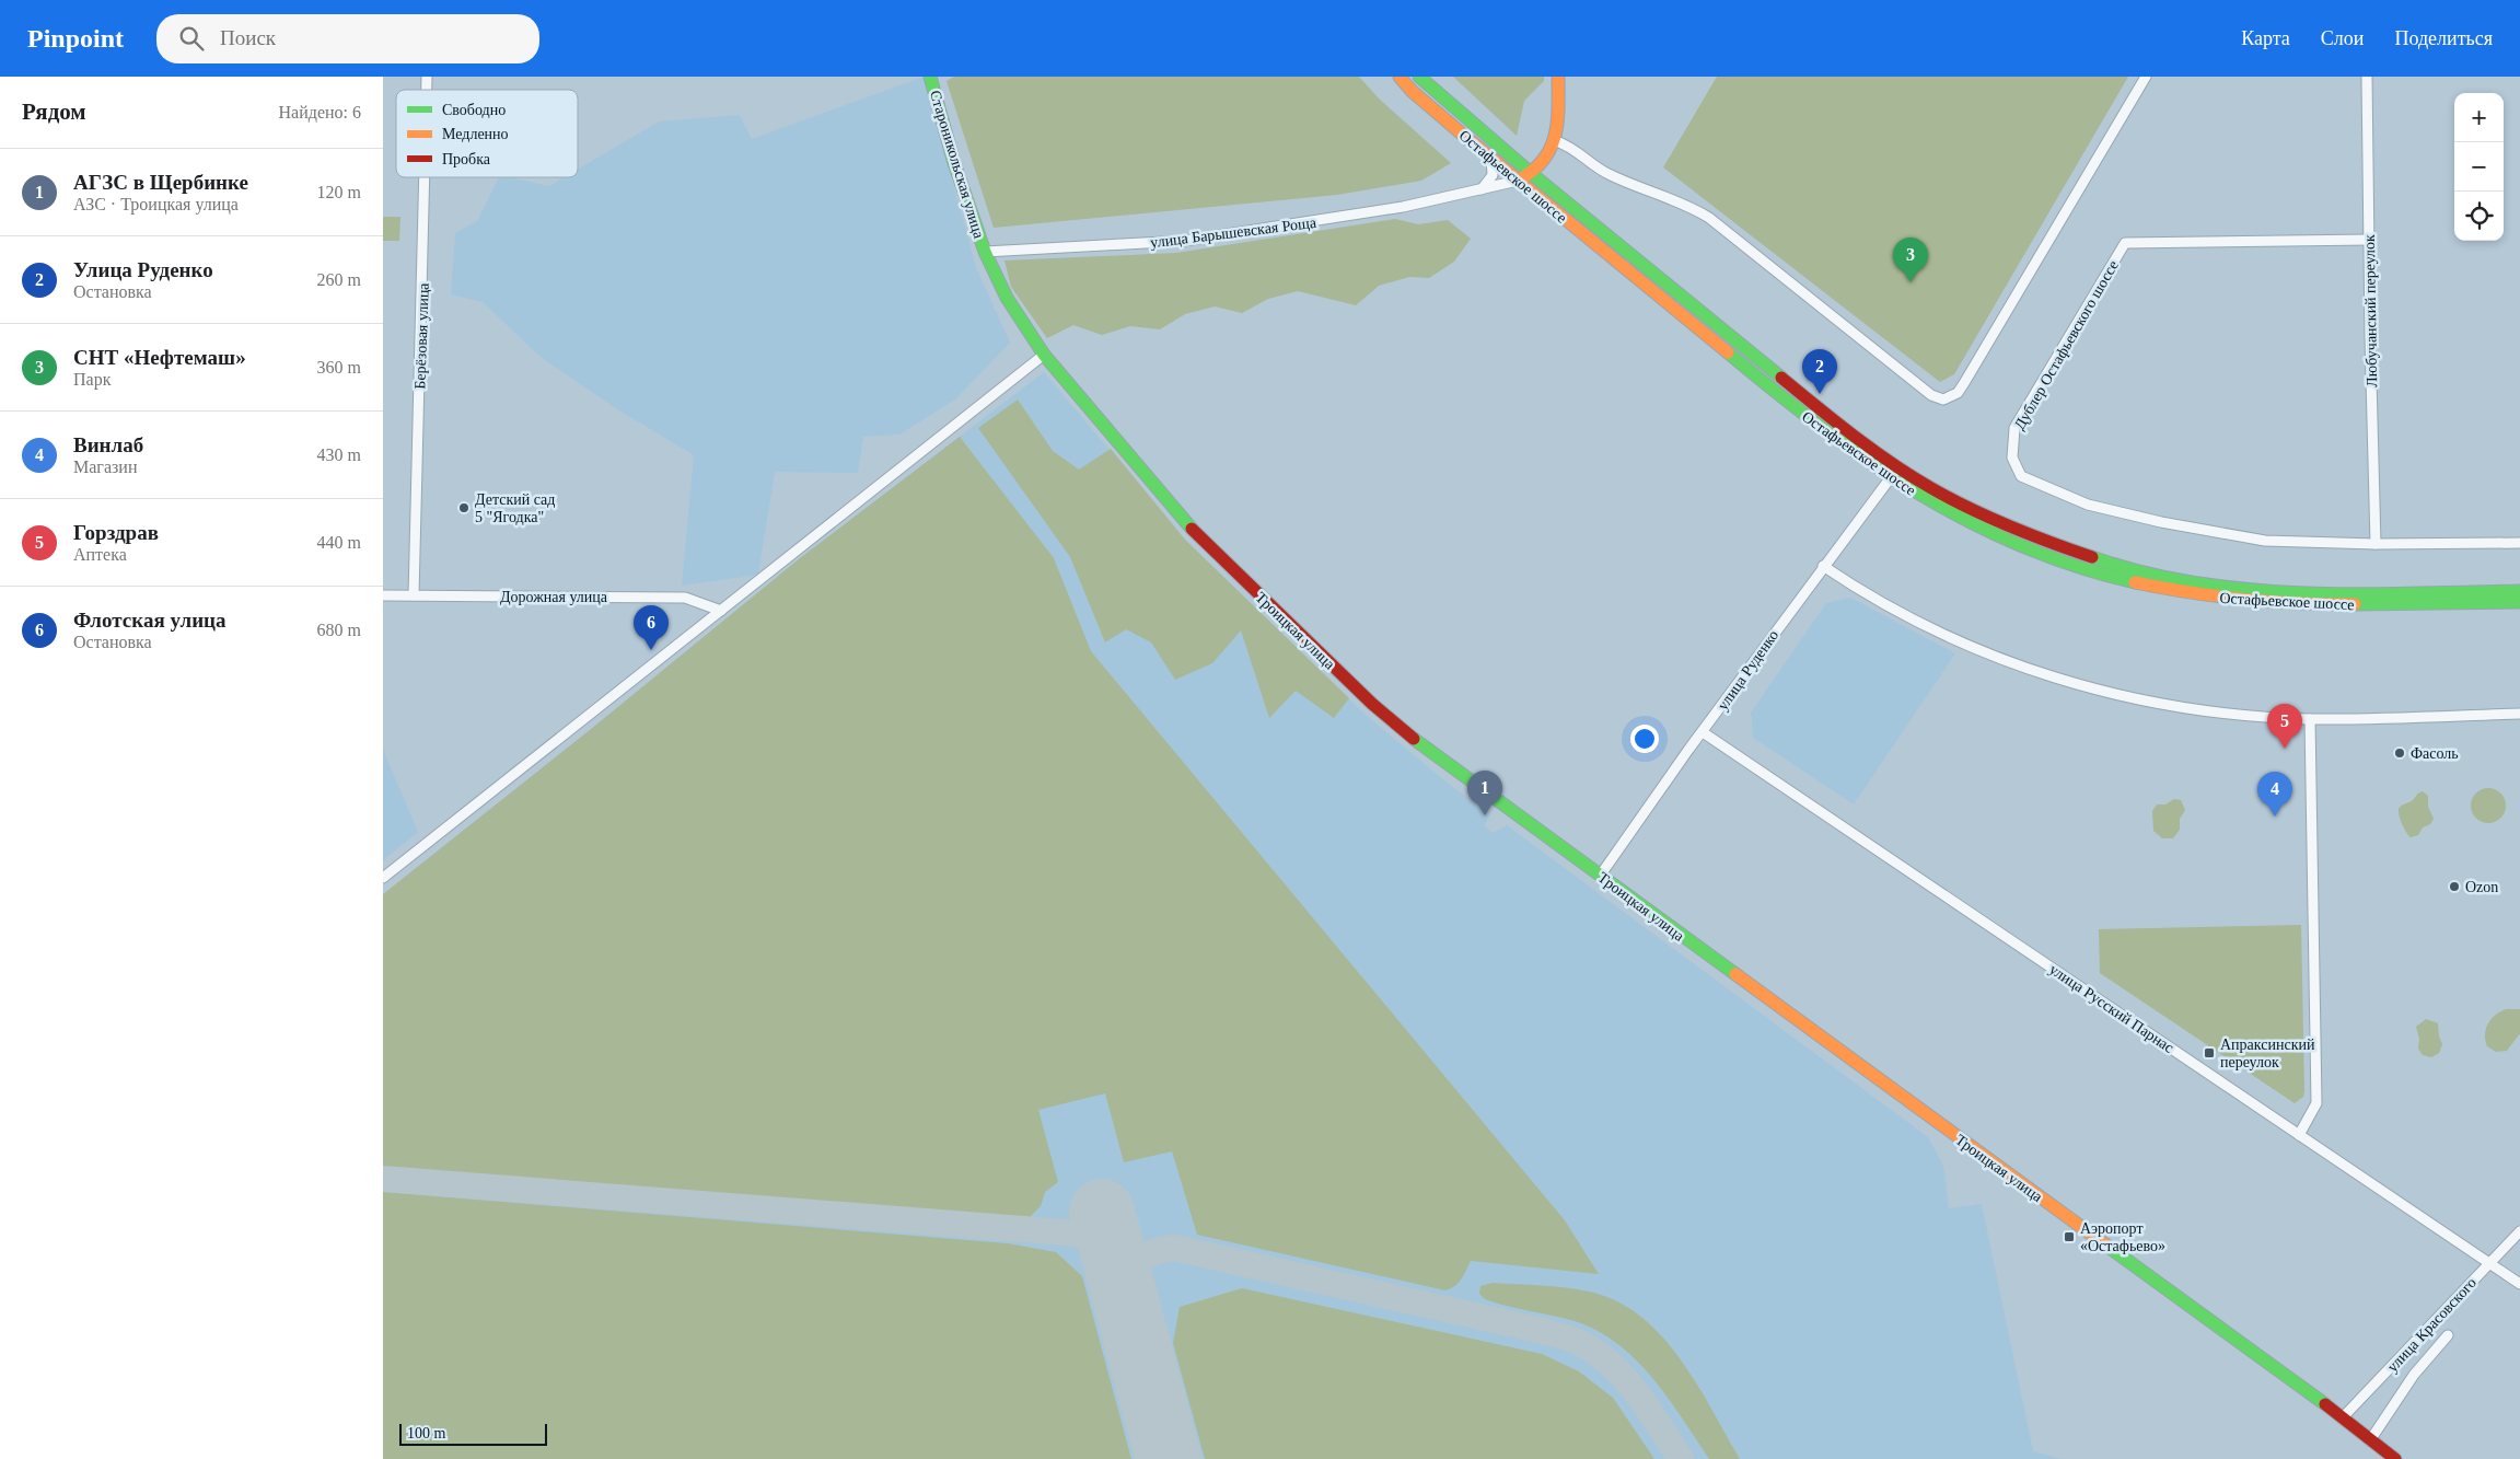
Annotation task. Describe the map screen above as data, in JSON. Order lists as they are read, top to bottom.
{
  "streets": {
    "main road": [
      "Староникольская улица",
      "Остафьевское шоссе",
      "улица Барышевская Роща",
      "Троицкая улица"
    ],
    "street": [
      "Любучанский переулок",
      "Берёзовая улица",
      "Дублер Остафьевского шоссе",
      "Дорожная улица",
      "улица Руденко",
      "улица Русский Парнас",
      "улица Красовского"
    ]
  },
  "crossings": [
    ["Староникольская улица", "улица Барышевская Роща"],
    ["Староникольская улица", "Троицкая улица"],
    ["Остафьевское шоссе", "улица Барышевская Роща"],
    ["Остафьевское шоссе", "улица Руденко"],
    ["улица Барышевская Роща", "Троицкая улица"],
    ["Любучанский переулок", "Дублер Остафьевского шоссе"],
    ["Берёзовая улица", "Дорожная улица"],
    ["Троицкая улица", "улица Руденко"],
    ["Троицкая улица", "улица Красовского"],
    ["улица Руденко", "улица Русский Парнас"],
    ["улица Русский Парнас", "улица Красовского"]
  ],
  "places": {
    "other": ["Детский сад 5 \"Ягодка\"", "Фасоль", "Ozon"],
    "transit": ["Апраксинский переулок", "Аэропорт «Остафьево»"]
  },
  "legend": ["Свободно", "Медленно", "Пробка"],
  "scale_bar": "100 m",
  "page": {
    "header": "Pinpoint",
    "search": "Поиск",
    "nav": ["Карта", "Слои", "Поделиться"],
    "heading": ["Рядом", "Найдено: 6"],
    "map_buttons": ["+", "−"],
    "list": [
      {
        "mark": "1",
        "name": "АГЗС в Щербинке",
        "note": "АЗС · Троицкая улица",
        "value": "120 m"
      },
      {
        "mark": "2",
        "name": "Улица Руденко",
        "note": "Остановка",
        "value": "260 m"
      },
      {
        "mark": "3",
        "name": "СНТ «Нефтемаш»",
        "note": "Парк",
        "value": "360 m"
      },
      {
        "mark": "4",
        "name": "Винлаб",
        "note": "Магазин",
        "value": "430 m"
      },
      {
        "mark": "5",
        "name": "Горздрав",
        "note": "Аптека",
        "value": "440 m"
      },
      {
        "mark": "6",
        "name": "Флотская улица",
        "note": "Остановка",
        "value": "680 m"
      }
    ],
    "pins": [
      "3",
      "2",
      "6",
      "5",
      "1",
      "4"
    ],
    "scale": "100 m"
  }
}
